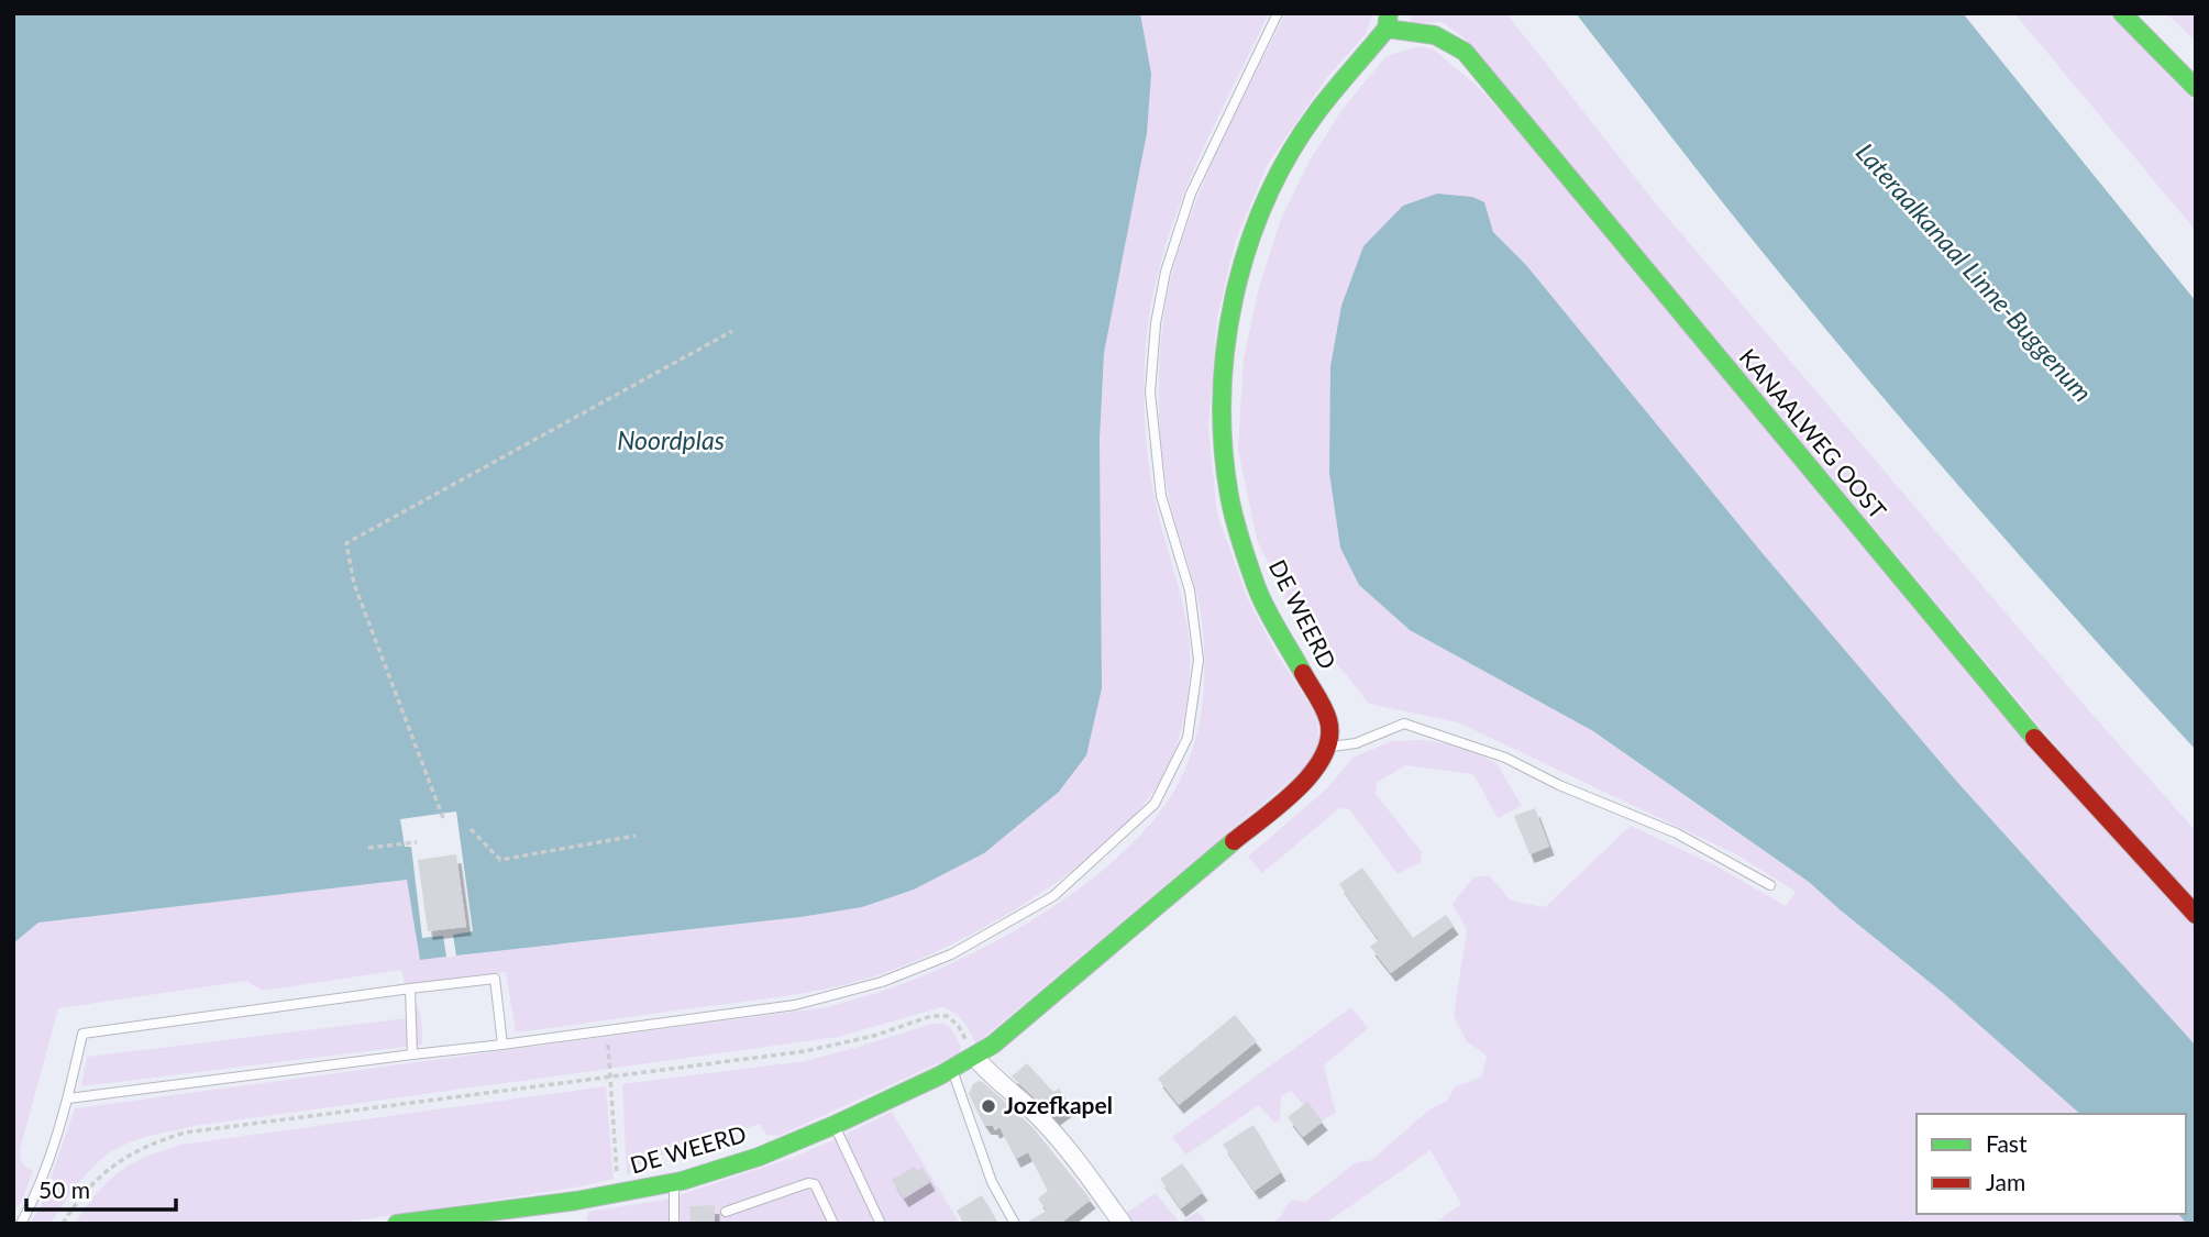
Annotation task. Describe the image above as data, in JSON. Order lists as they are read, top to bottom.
{
  "streets": {
    "street": ["KANAALWEG OOST", "DE WEERD"]
  },
  "crossings": [
    ["KANAALWEG OOST", "DE WEERD"]
  ],
  "water": ["Lateraalkanaal Linne-Buggenum", "Noordplas"],
  "places": ["Jozefkapel"],
  "legend": ["Fast", "Jam"],
  "scale_bar": "50 m"
}
